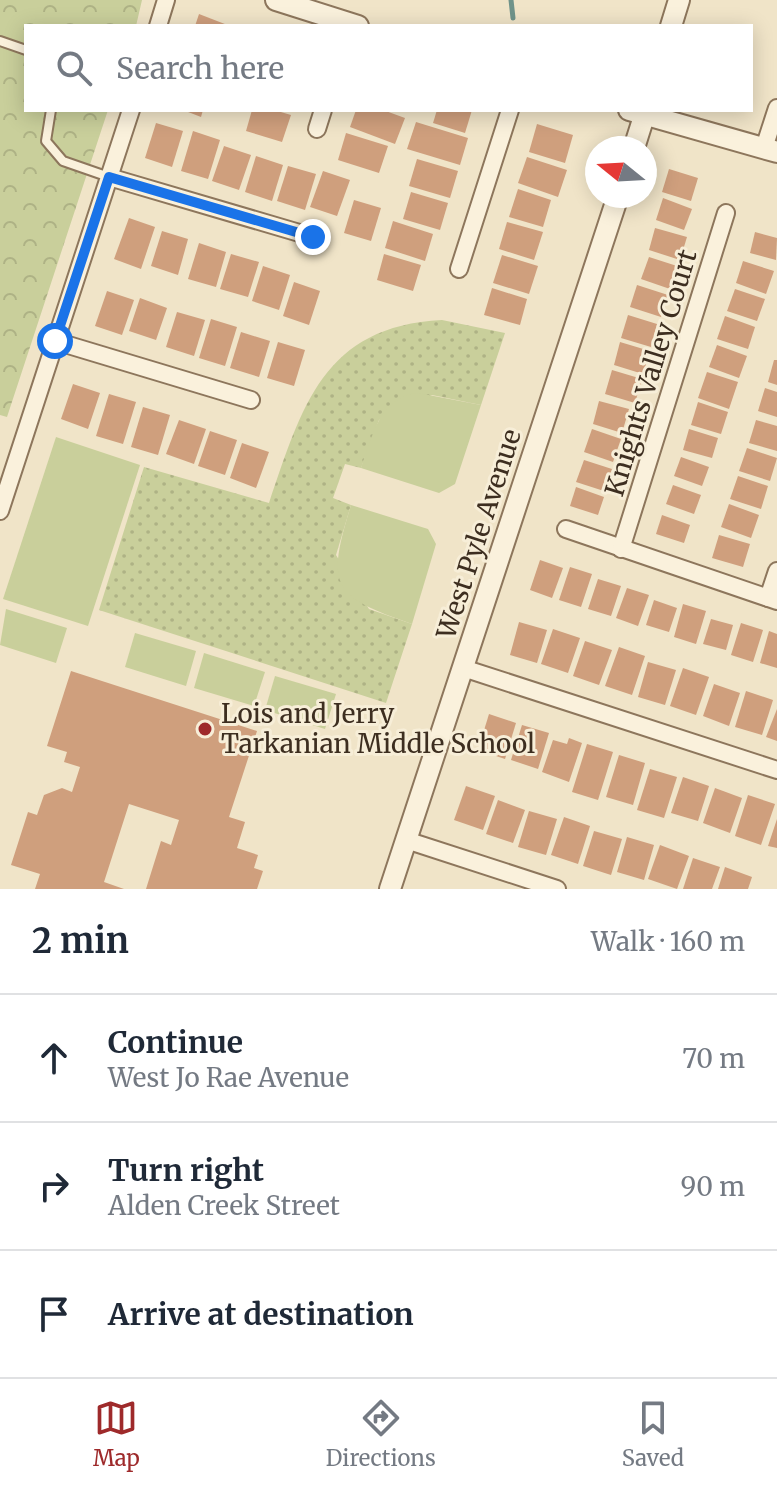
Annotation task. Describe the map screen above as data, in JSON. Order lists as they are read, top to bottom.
{
  "streets": {
    "street": ["Knights Valley Court", "West Pyle Avenue"]
  },
  "places": ["Lois and Jerry Tarkanian Middle School"],
  "north": "left",
  "page": {
    "search": "Search here",
    "heading": ["2 min", "Walk · 160 m"],
    "list": [
      ["Continue", "West Jo Rae Avenue", "70 m"],
      ["Turn right", "Alden Creek Street", "90 m"],
      "Arrive at destination"
    ],
    "nav": ["Map", "Directions", "Saved"]
  }
}
